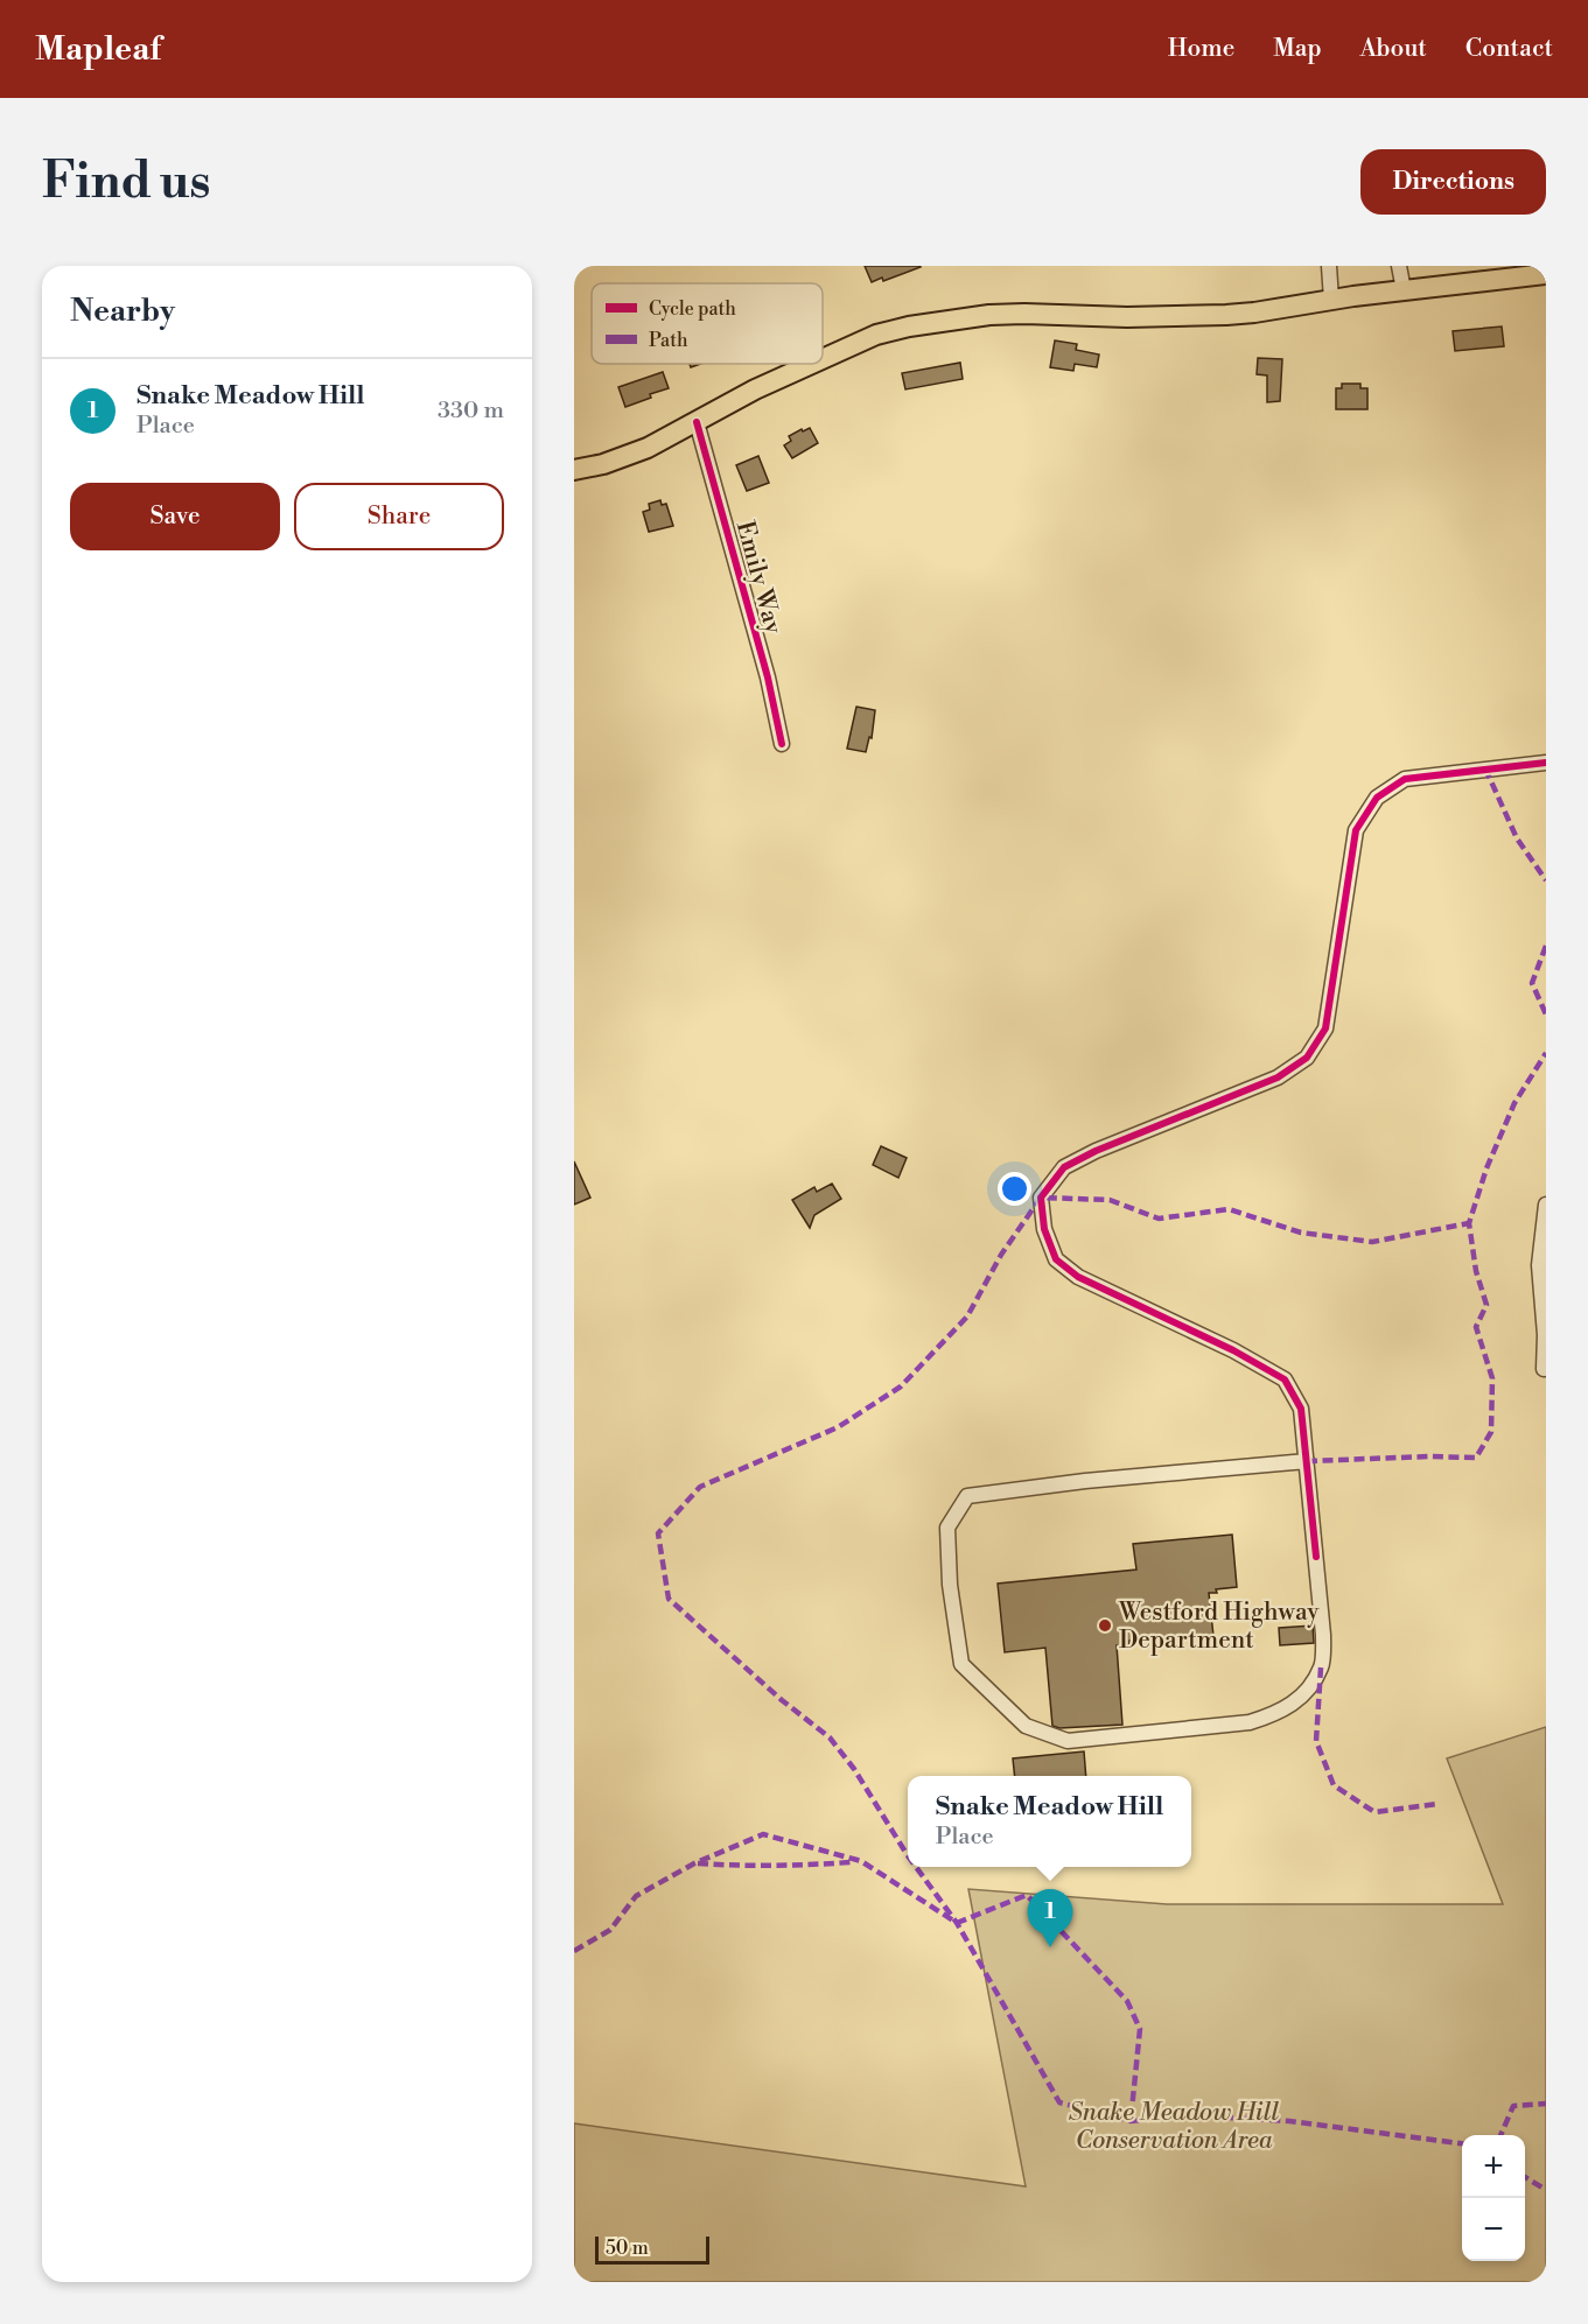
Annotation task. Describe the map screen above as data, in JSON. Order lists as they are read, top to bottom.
{
  "streets": {
    "street": ["Emily Way"]
  },
  "parks": ["Snake Meadow Hill Conservation Area"],
  "places": ["Westford Highway Department"],
  "legend": ["Cycle path", "Path"],
  "scale_bar": "50 m",
  "page": {
    "header": "Mapleaf",
    "nav": [
      "Home",
      "Map",
      "About",
      "Contact"
    ],
    "buttons": [
      "Directions",
      ["Save", "Share"]
    ],
    "title": "Find us",
    "heading": "Nearby",
    "list": [
      {
        "mark": "1",
        "name": "Snake Meadow Hill",
        "note": "Place",
        "value": "330 m"
      }
    ],
    "popup": ["Snake Meadow Hill", "Place"],
    "pins": "1",
    "map_buttons": ["+", "−"],
    "scale": "50 m"
  }
}
